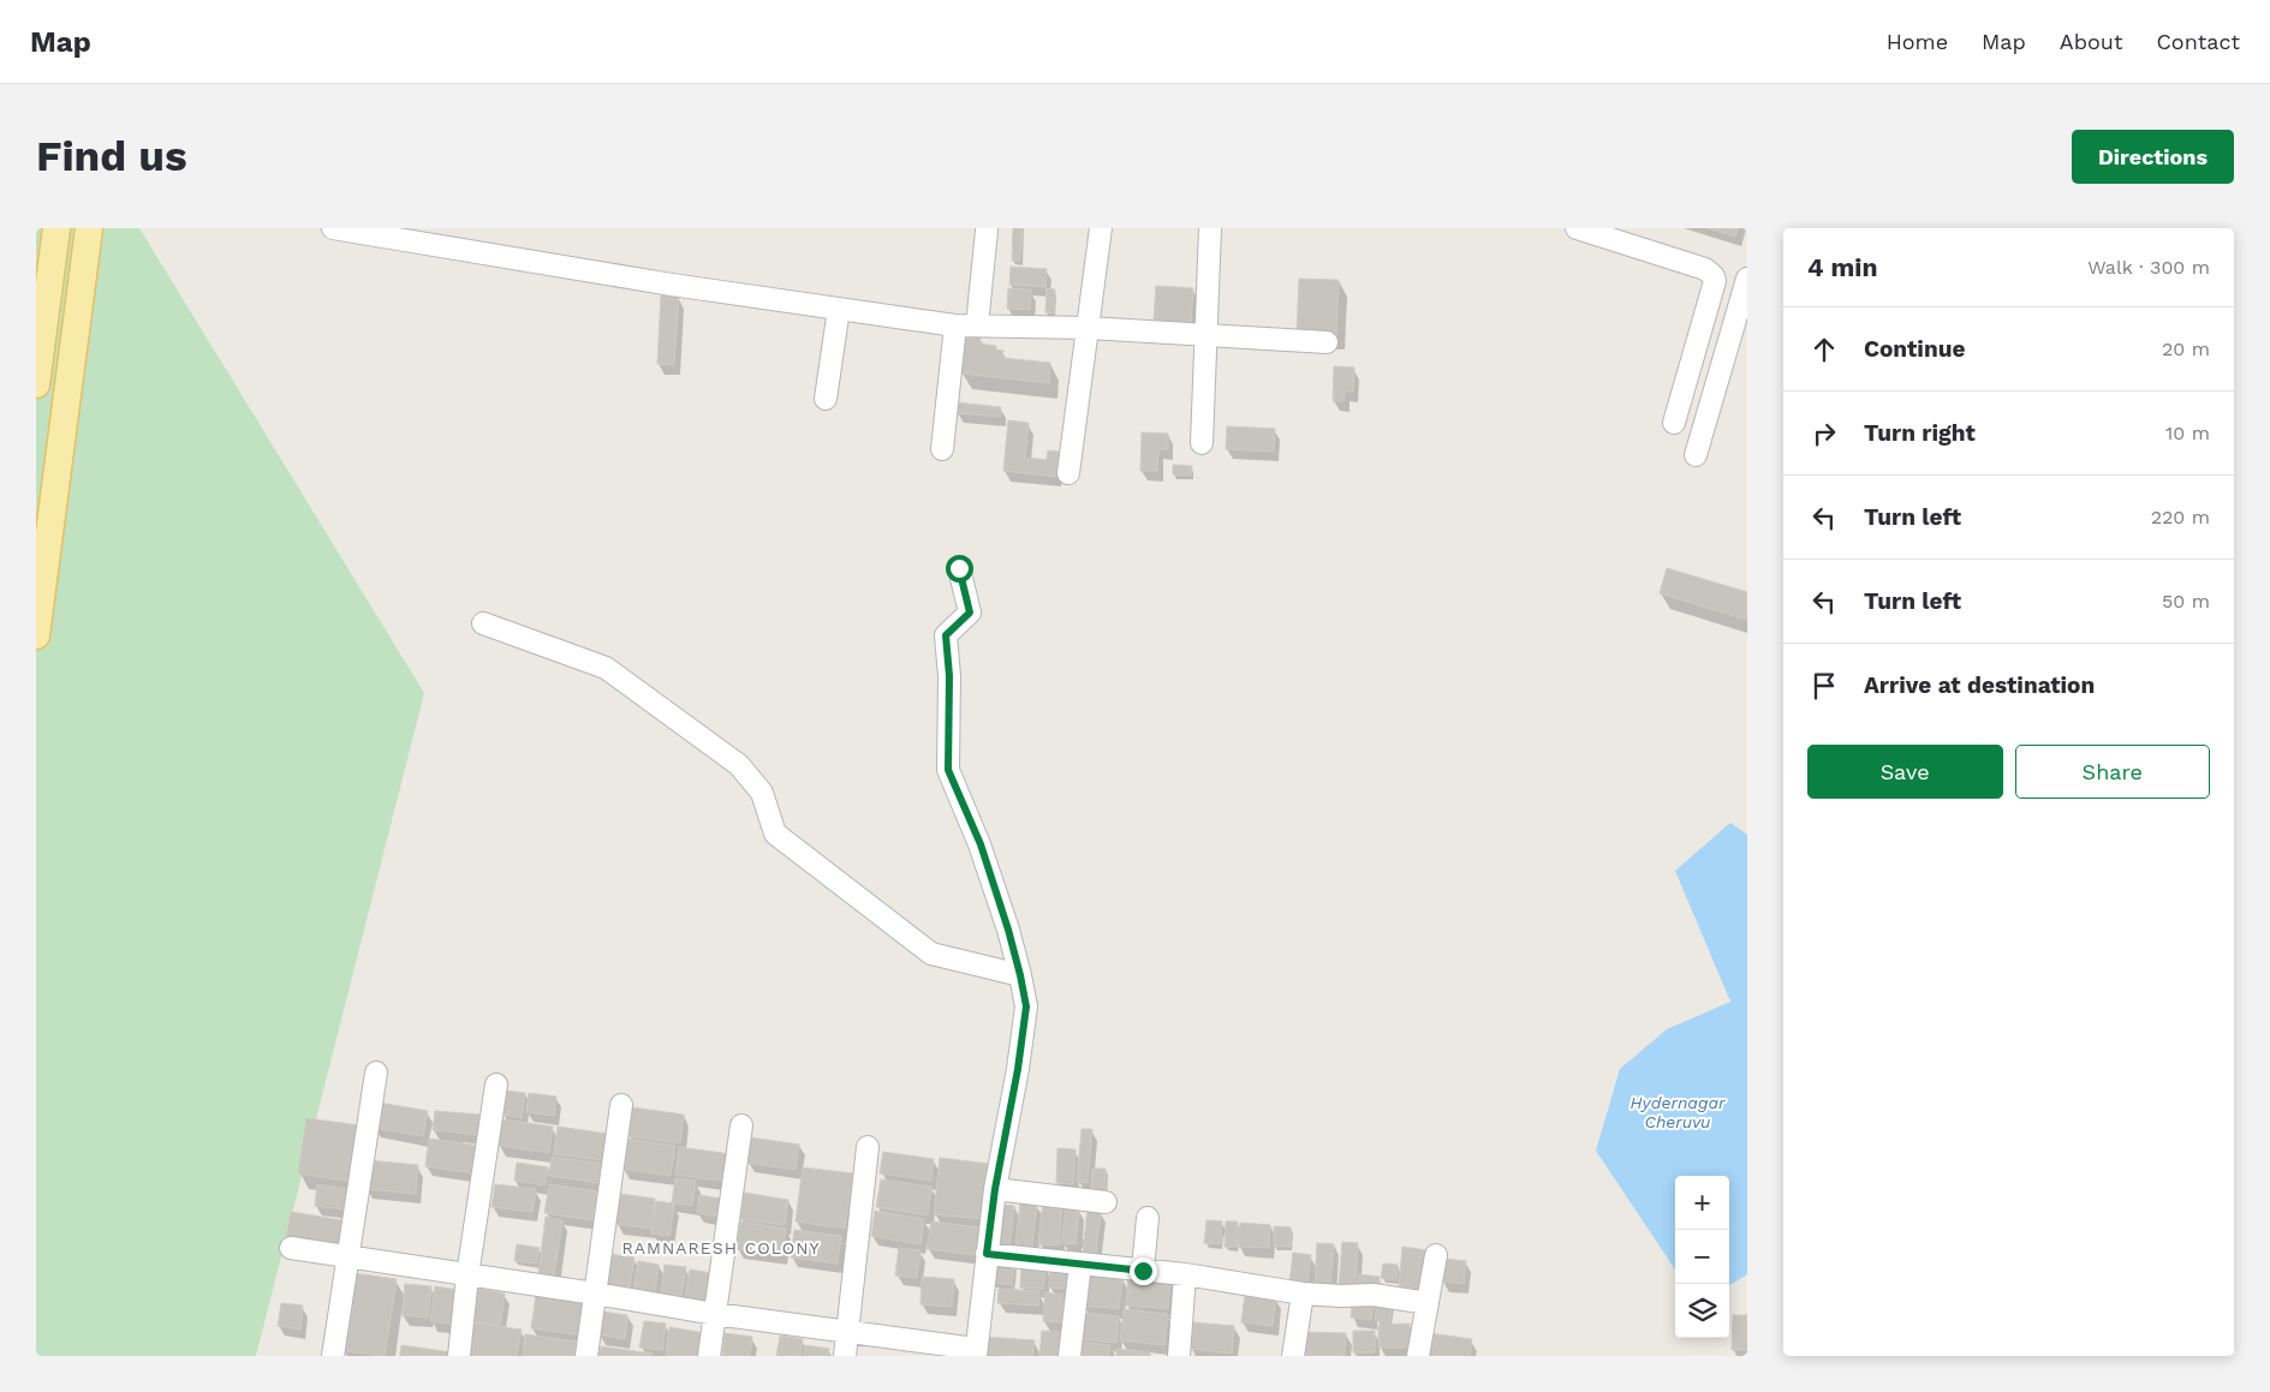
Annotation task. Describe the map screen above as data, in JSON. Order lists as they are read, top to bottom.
{
  "districts": ["RAMNARESH COLONY"],
  "water": ["Hydernagar Cheruvu"],
  "page": {
    "header": "Map",
    "nav": [
      "Home",
      "Map",
      "About",
      "Contact"
    ],
    "buttons": [
      "Directions",
      ["Save", "Share"]
    ],
    "title": "Find us",
    "heading": ["4 min", "Walk · 300 m"],
    "list": [
      ["Continue", "20 m"],
      ["Turn right", "10 m"],
      ["Turn left", "220 m"],
      ["Turn left", "50 m"],
      "Arrive at destination"
    ],
    "map_buttons": ["+", "−"]
  }
}
